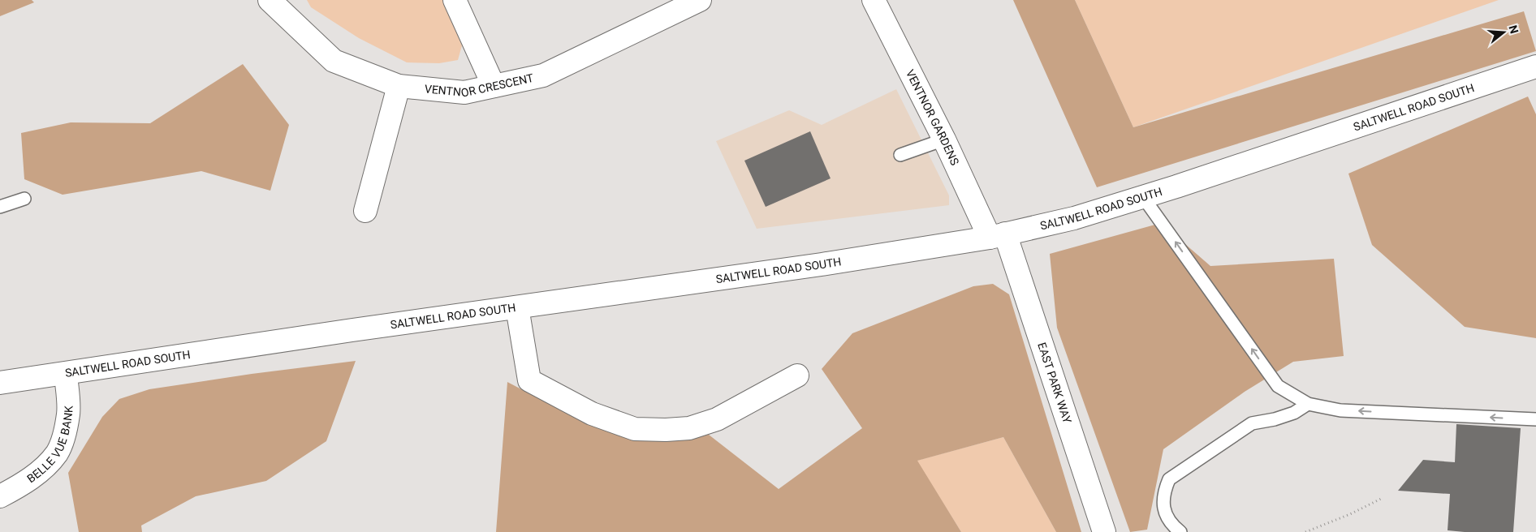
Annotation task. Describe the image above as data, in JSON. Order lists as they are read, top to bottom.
{
  "streets": {
    "street": [
      "VENTNOR CRESCENT",
      "SALTWELL ROAD SOUTH",
      "VENTNOR GARDENS",
      "EAST PARK WAY",
      "BELLE VUE BANK"
    ]
  },
  "crossings": [
    ["SALTWELL ROAD SOUTH", "VENTNOR GARDENS"],
    ["SALTWELL ROAD SOUTH", "EAST PARK WAY"],
    ["SALTWELL ROAD SOUTH", "BELLE VUE BANK"],
    ["VENTNOR GARDENS", "EAST PARK WAY"]
  ],
  "north": "right"
}
